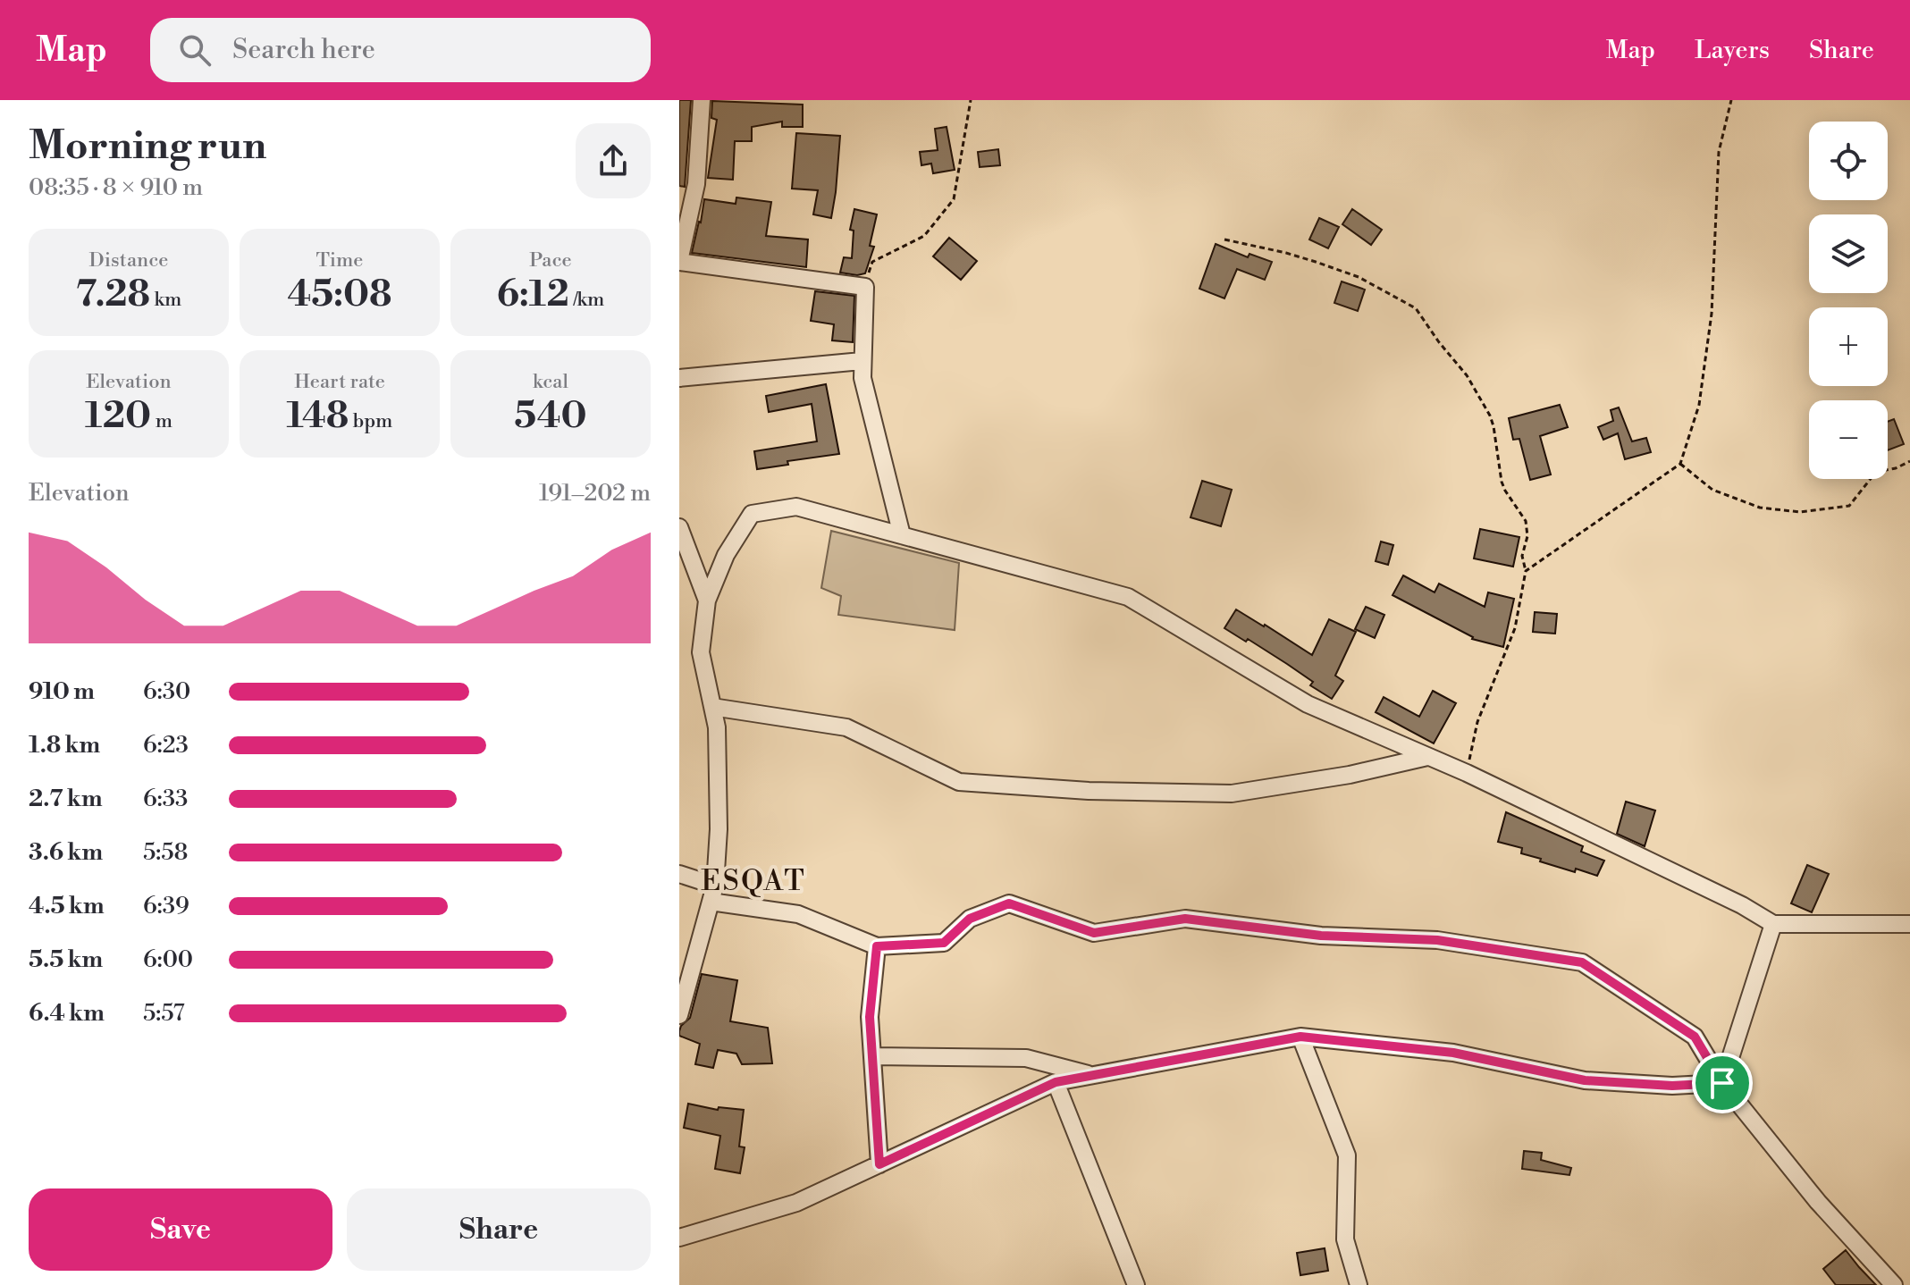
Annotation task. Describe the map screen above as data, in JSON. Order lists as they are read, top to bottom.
{
  "districts": ["ESQAT"],
  "page": {
    "header": "Map",
    "search": "Search here",
    "nav": ["Map", "Layers", "Share"],
    "heading": ["Morning run", "08:35 · 8 × 910 m"],
    "map_buttons": ["+", "−"],
    "stats": [
      ["Distance", "7.28 km"],
      ["Time", "45:08"],
      ["Pace", "6:12 /km"],
      ["Elevation", "120 m"],
      ["Heart rate", "148 bpm"],
      ["kcal", "540"]
    ],
    "chart": ["Elevation", "191–202 m"],
    "list": [
      {
        "name": "910 m",
        "note": "6:30"
      },
      {
        "name": "1.8 km",
        "note": "6:23"
      },
      {
        "name": "2.7 km",
        "note": "6:33"
      },
      {
        "name": "3.6 km",
        "note": "5:58"
      },
      {
        "name": "4.5 km",
        "note": "6:39"
      },
      {
        "name": "5.5 km",
        "note": "6:00"
      },
      {
        "name": "6.4 km",
        "note": "5:57"
      }
    ],
    "buttons": ["Save", "Share"]
  }
}
